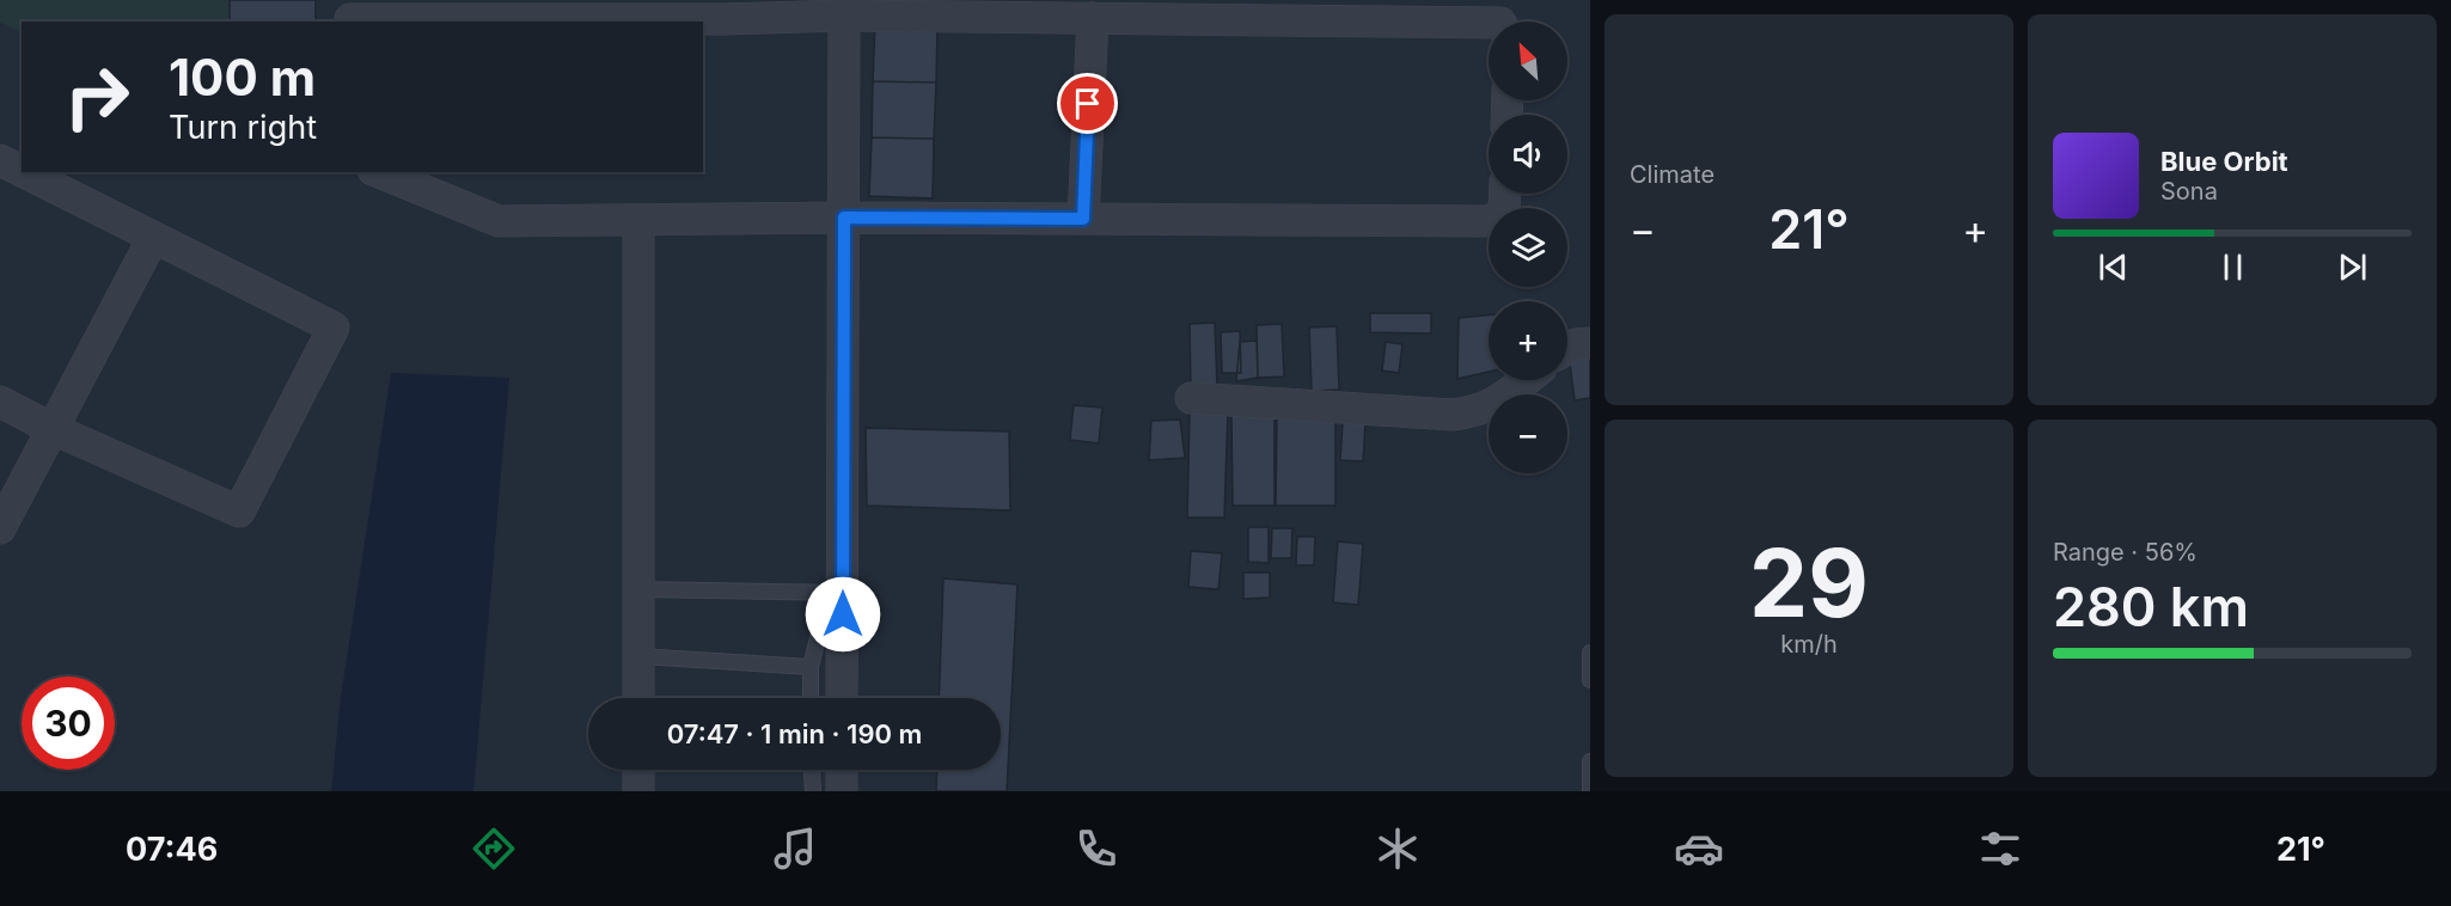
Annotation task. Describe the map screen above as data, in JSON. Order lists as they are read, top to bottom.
{
  "north": "top left",
  "page": {
    "tile": [
      "Climate",
      ["29", "km/h"],
      ["Range · 56%", "280 km"]
    ],
    "map_buttons": ["+", "−"],
    "turn": ["100 m", "Turn right"],
    "song": ["Blue Orbit", "Sona"],
    "heat": ["−", "21°", "+"],
    "limit": "30",
    "trip": "07:47 · 1 min · 190 m",
    "tabs": ["07:46", "21°"]
  }
}
